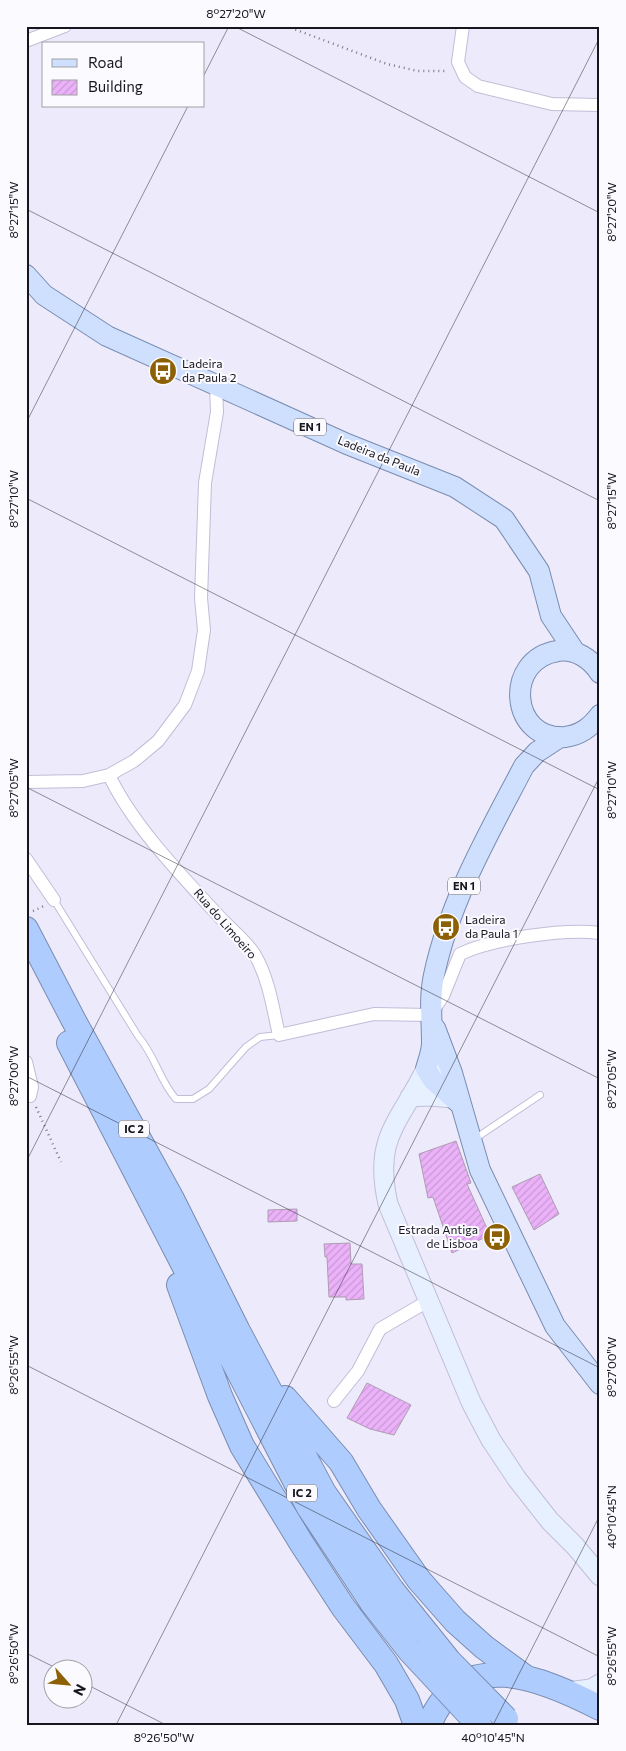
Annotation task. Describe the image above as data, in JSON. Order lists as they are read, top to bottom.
{
  "streets": {
    "highway": ["IC 2"],
    "main road": ["EN 1", "Ladeira da Paula"],
    "street": ["Rua do Limoeiro"]
  },
  "crossings": [
    ["EN 1", "Ladeira da Paula"]
  ],
  "places": {
    "bus stop": ["Ladeira da Paula 2", "Ladeira da Paula 1", "Estrada Antiga de Lisboa"]
  },
  "legend": ["Road", "Building"],
  "north": "bottom right",
  "coordinates": [
    "8°27'20\"W",
    "8°27'15\"W",
    "8°27'10\"W",
    "8°27'05\"W",
    "8°27'00\"W",
    "8°26'55\"W",
    "40°10'45\"N",
    "8°26'50\"W"
  ]
}
